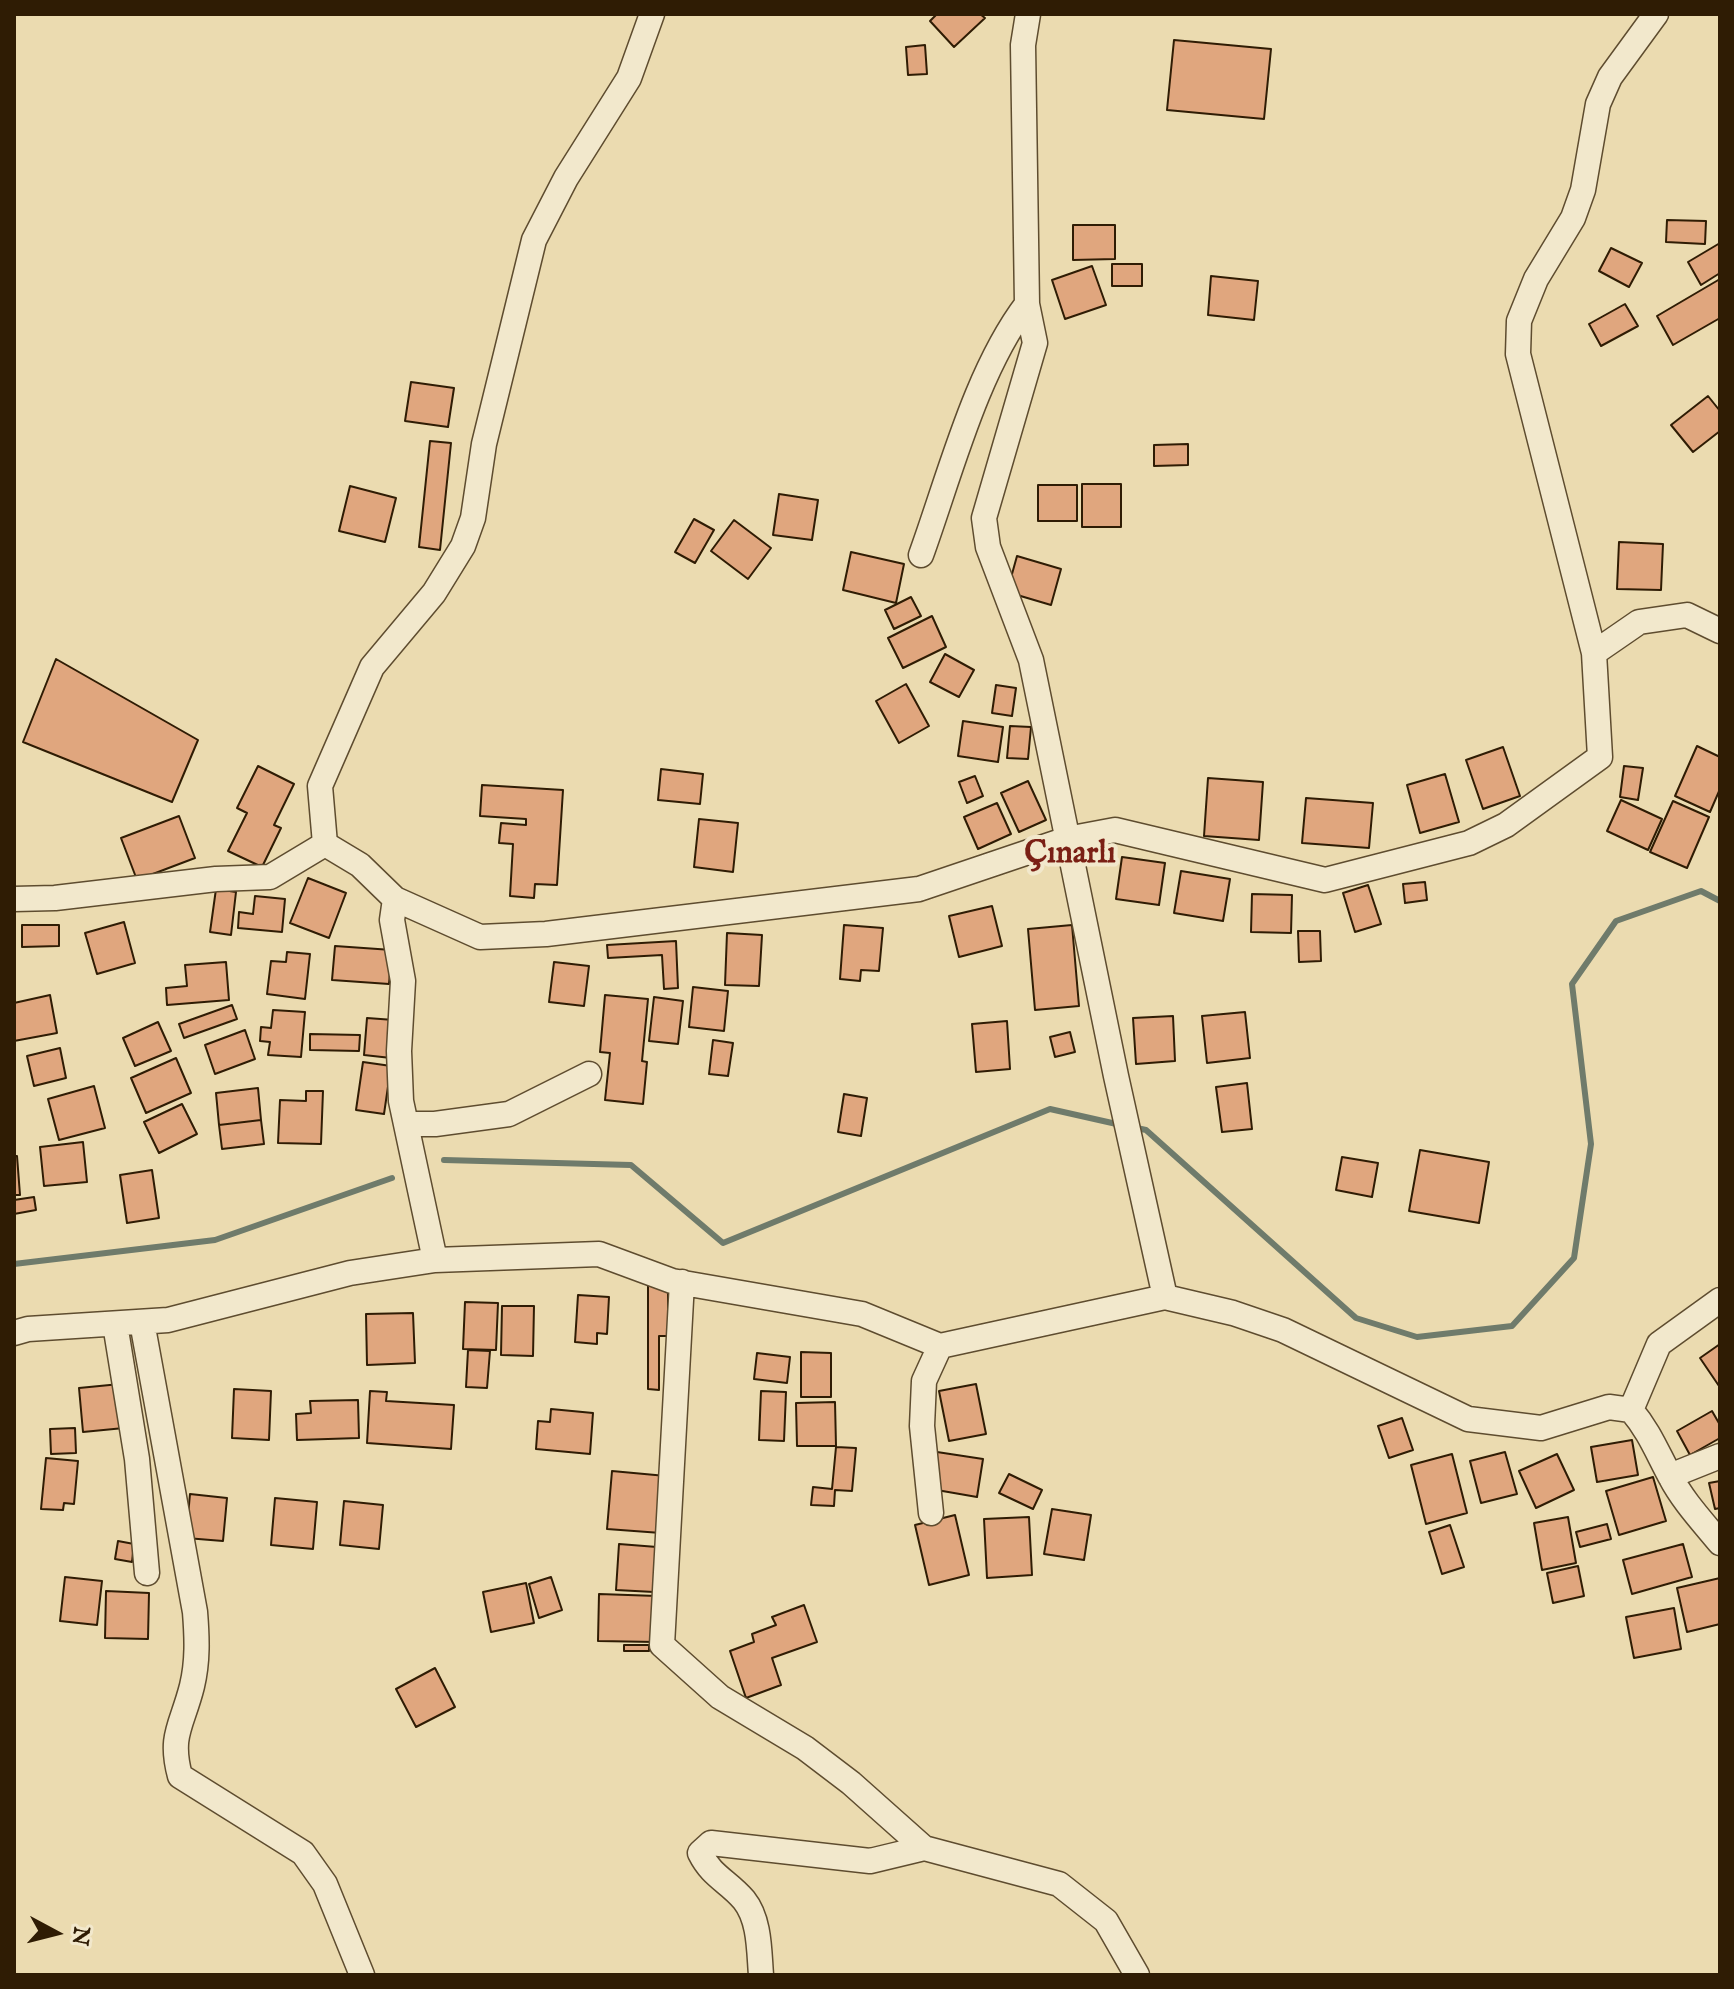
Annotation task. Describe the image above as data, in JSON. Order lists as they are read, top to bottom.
{
  "districts": ["Çınarlı"],
  "north": "right"
}
